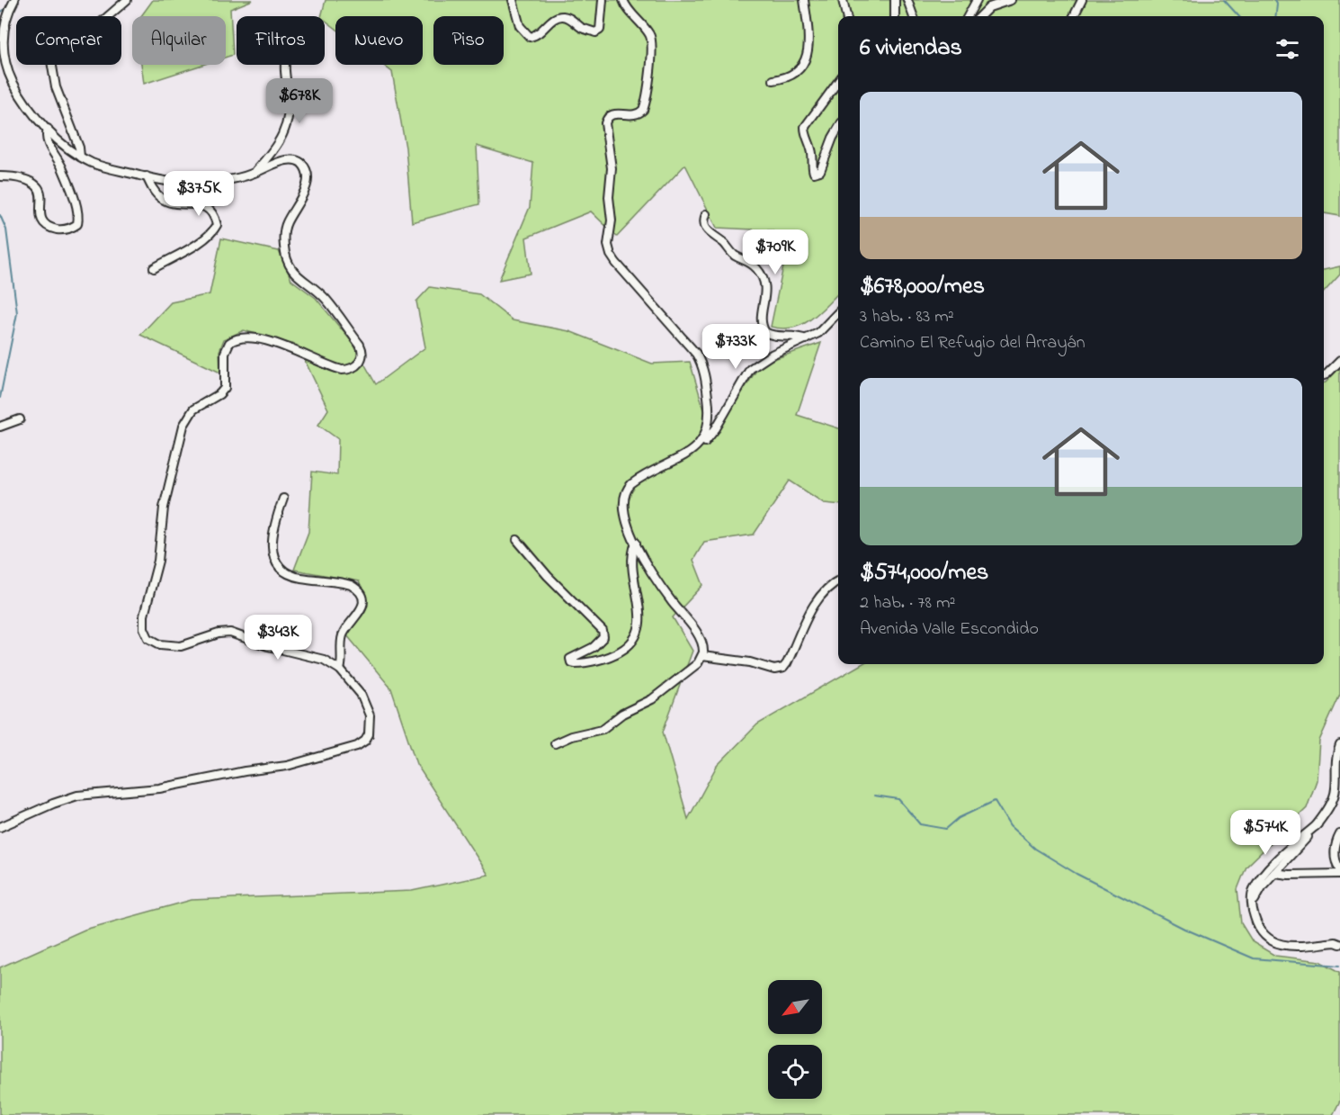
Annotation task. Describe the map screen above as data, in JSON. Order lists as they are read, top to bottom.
{
  "north": "bottom left",
  "page": {
    "chip": [
      "Comprar",
      "Alquilar",
      "Filtros",
      "Nuevo",
      "Piso"
    ],
    "heading": "6 viviendas",
    "price": [
      "$678K",
      "$375K",
      "$709K",
      "$733K",
      "$343K",
      "$574K"
    ],
    "list": [
      {
        "name": "$678,000/mes",
        "note": "3 hab. · 83 m² · Camino El Refugio del Arrayán"
      },
      {
        "name": "$574,000/mes",
        "note": "2 hab. · 78 m² · Avenida Valle Escondido"
      }
    ]
  }
}
